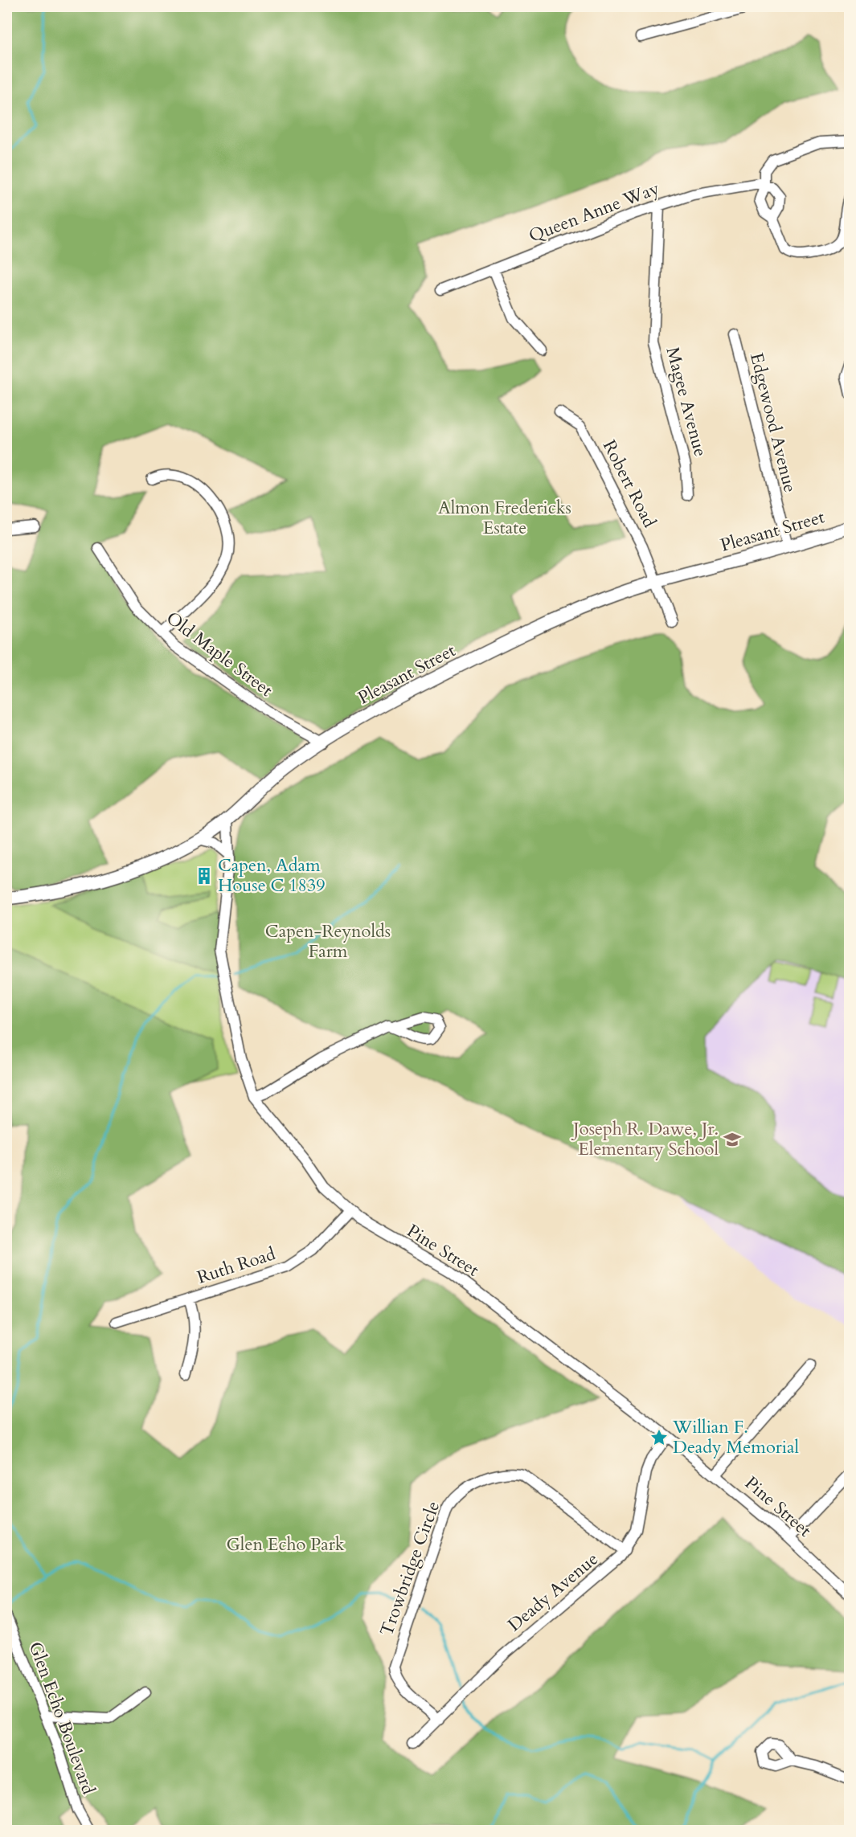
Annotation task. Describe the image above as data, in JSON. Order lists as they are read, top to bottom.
{
  "streets": {
    "main road": ["Pleasant Street"],
    "street": [
      "Queen Anne Way",
      "Magee Avenue",
      "Edgewood Avenue",
      "Robert Road",
      "Old Maple Street",
      "Pine Street",
      "Ruth Road",
      "Trowbridge Circle",
      "Deady Avenue",
      "Glen Echo Boulevard"
    ]
  },
  "crossings": [
    ["Queen Anne Way", "Magee Avenue"],
    ["Edgewood Avenue", "Pleasant Street"],
    ["Robert Road", "Pleasant Street"],
    ["Pleasant Street", "Old Maple Street"],
    ["Pleasant Street", "Pine Street"],
    ["Pine Street", "Ruth Road"],
    ["Pine Street", "Deady Avenue"],
    ["Trowbridge Circle", "Deady Avenue"]
  ],
  "parks": ["Almon Fredericks Estate", "Capen-Reynolds Farm", "Glen Echo Park"],
  "places": {
    "building": ["Capen, Adam House C 1839"],
    "school or university": ["Joseph R. Dawe, Jr. Elementary School"],
    "place": ["Willian F. Deady Memorial"]
  }
}
